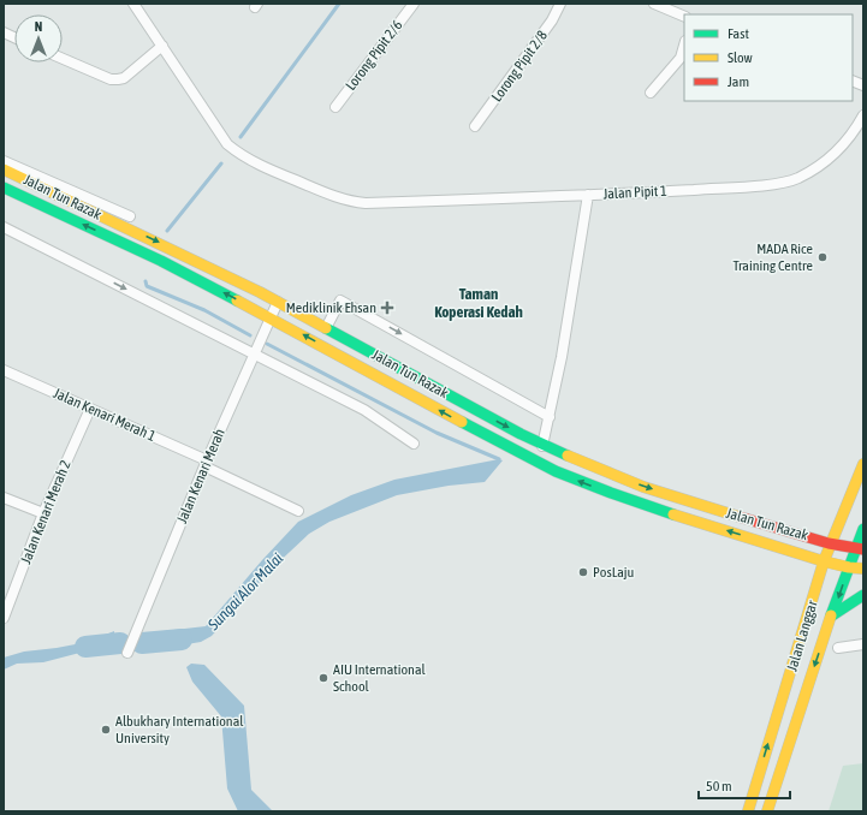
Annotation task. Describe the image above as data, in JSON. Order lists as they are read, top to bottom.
{
  "streets": {
    "main road": ["Jalan Tun Razak", "Jalan Langgar"],
    "street": [
      "Lorong Pipit 2/6",
      "Lorong Pipit 2/8",
      "Jalan Pipit 1",
      "Jalan Kenari Merah 1",
      "Jalan Kenari Merah",
      "Jalan Kenari Merah 2"
    ]
  },
  "crossings": [
    ["Jalan Tun Razak", "Jalan Kenari Merah"],
    ["Jalan Tun Razak", "Jalan Langgar"],
    ["Jalan Kenari Merah 1", "Jalan Kenari Merah"],
    ["Jalan Kenari Merah 1", "Jalan Kenari Merah 2"]
  ],
  "districts": ["Taman Koperasi Kedah"],
  "water": ["Sungai Alor Malai"],
  "places": {
    "other": [
      "MADA Rice Training Centre",
      "PosLaju",
      "AIU International School",
      "Albukhary International University"
    ],
    "health": ["Mediklinik Ehsan"]
  },
  "legend": ["Fast", "Slow", "Jam"],
  "scale_bar": "50 m",
  "north": "top"
}
